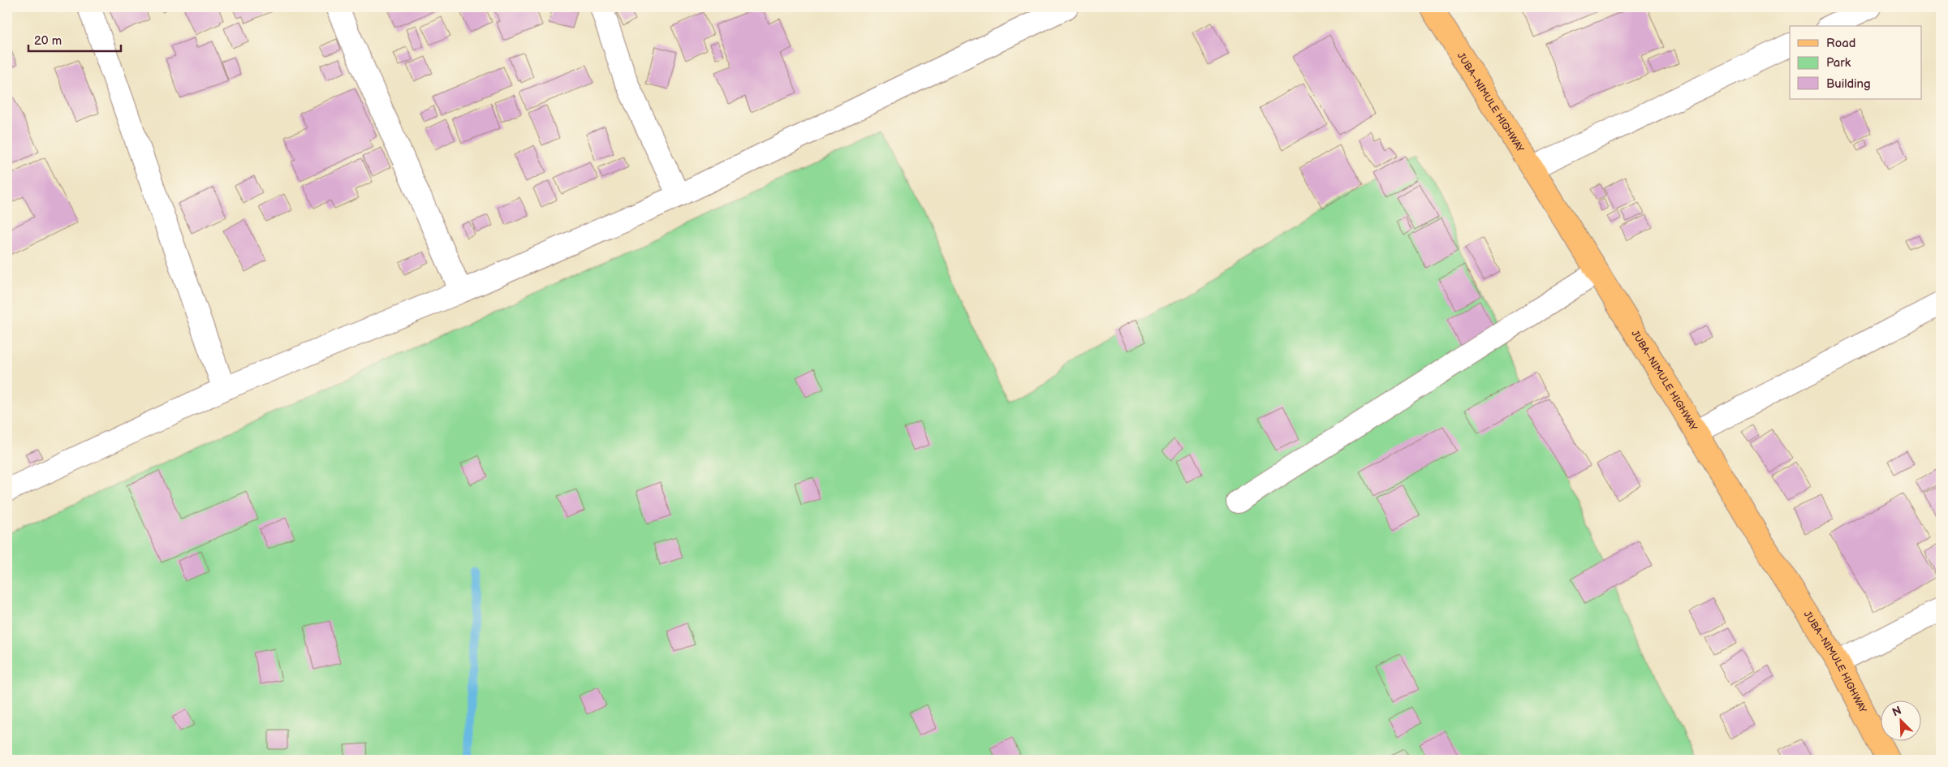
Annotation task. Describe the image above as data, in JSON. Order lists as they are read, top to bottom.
{
  "streets": {
    "main road": ["JUBA–NIMULE HIGHWAY"]
  },
  "legend": ["Road", "Park", "Building"],
  "scale_bar": "20 m",
  "north": "top left"
}
